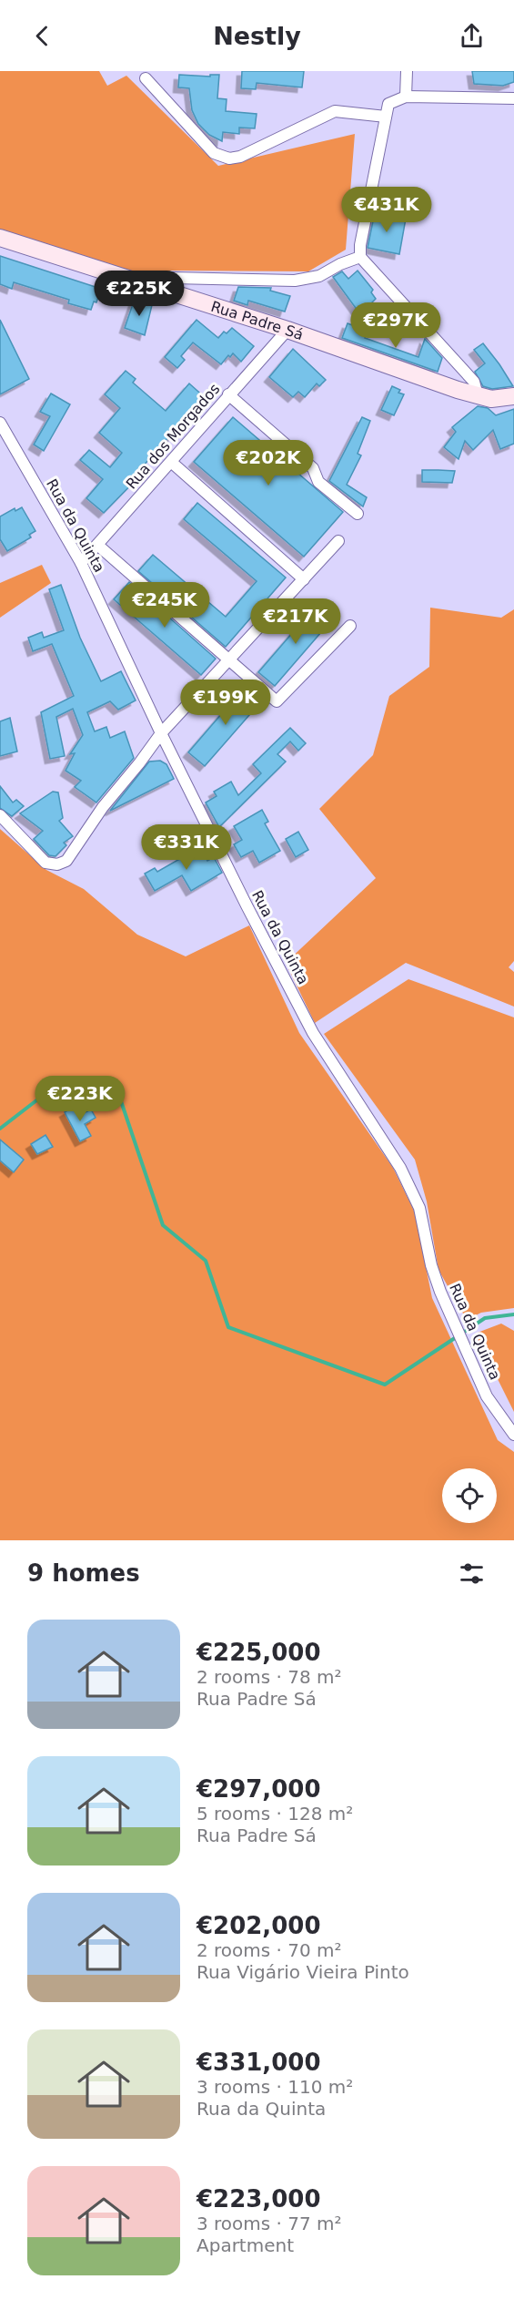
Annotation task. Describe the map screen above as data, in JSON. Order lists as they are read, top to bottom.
{
  "streets": {
    "street": ["Rua Padre Sá", "Rua dos Morgados", "Rua da Quinta"]
  },
  "crossings": [
    ["Rua Padre Sá", "Rua dos Morgados"],
    ["Rua dos Morgados", "Rua da Quinta"]
  ],
  "page": {
    "header": "Nestly",
    "price": [
      "€431K",
      "€225K",
      "€297K",
      "€202K",
      "€245K",
      "€217K",
      "€199K",
      "€331K",
      "€223K"
    ],
    "heading": "9 homes",
    "list": [
      {
        "name": "€225,000",
        "note": "2 rooms · 78 m² · Rua Padre Sá"
      },
      {
        "name": "€297,000",
        "note": "5 rooms · 128 m² · Rua Padre Sá"
      },
      {
        "name": "€202,000",
        "note": "2 rooms · 70 m² · Rua Vigário Vieira Pinto"
      },
      {
        "name": "€331,000",
        "note": "3 rooms · 110 m² · Rua da Quinta"
      },
      {
        "name": "€223,000",
        "note": "3 rooms · 77 m² · Apartment"
      }
    ]
  }
}
